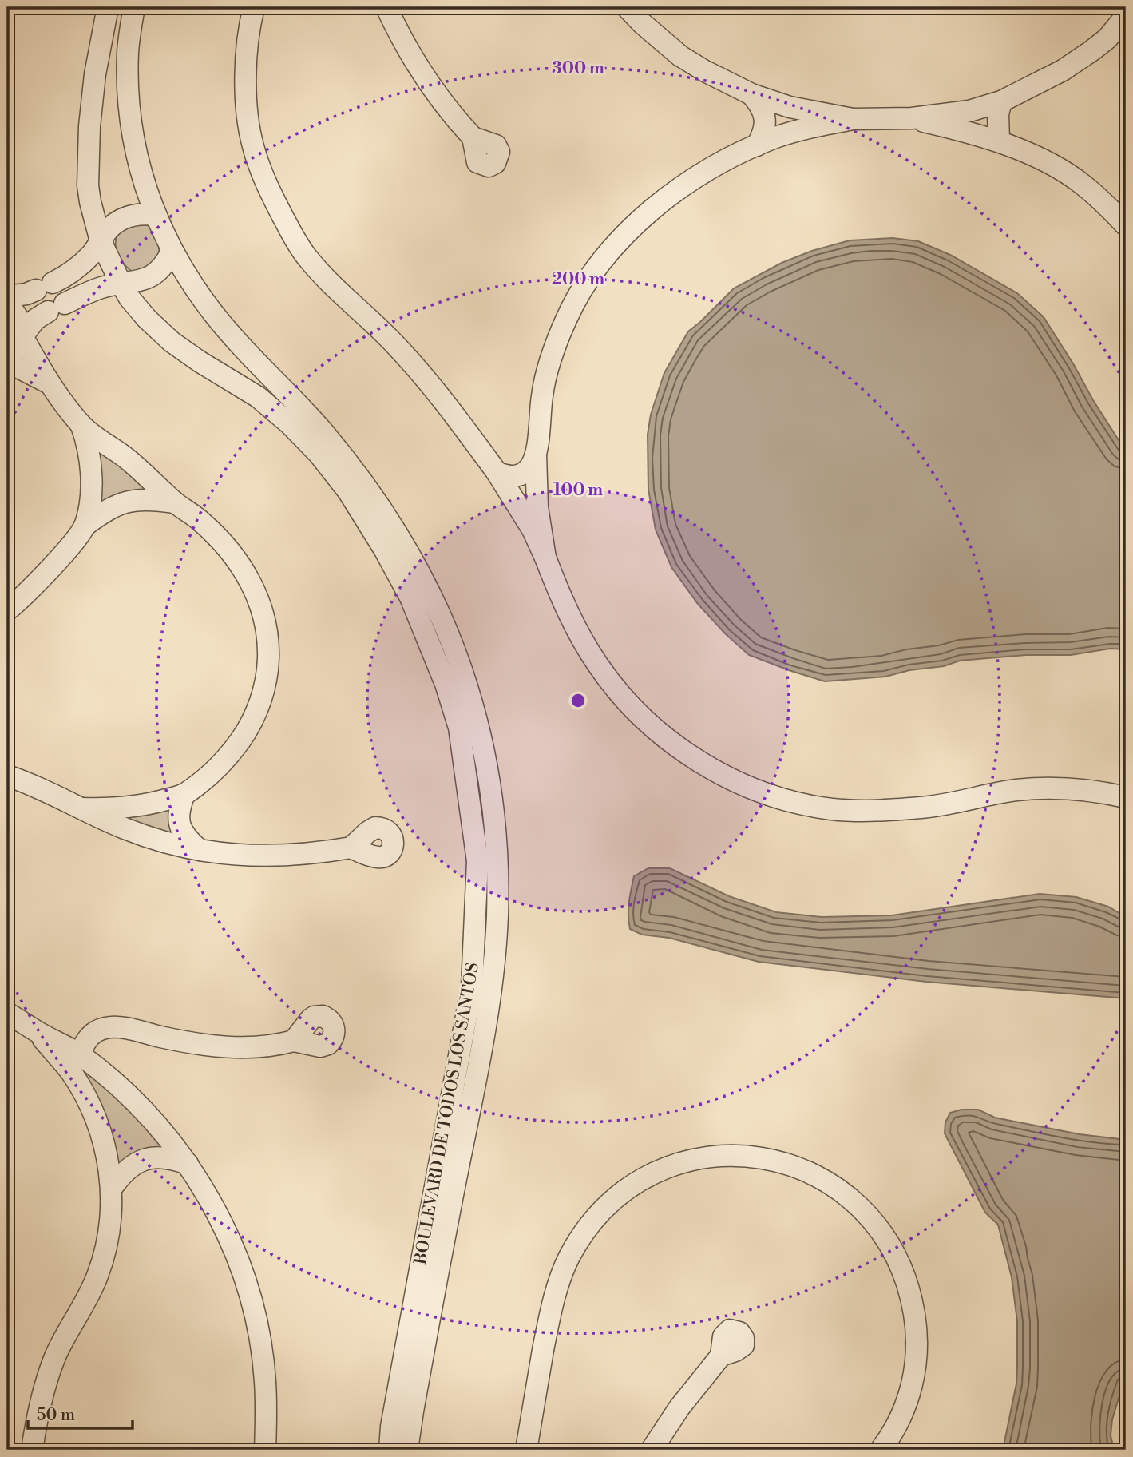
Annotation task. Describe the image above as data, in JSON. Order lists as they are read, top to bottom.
{
  "streets": {
    "street": ["BOULEVARD DE TODOS LOS SANTOS"]
  },
  "scale_bar": "50 m",
  "rings": ["300 m", "200 m", "100 m"]
}
